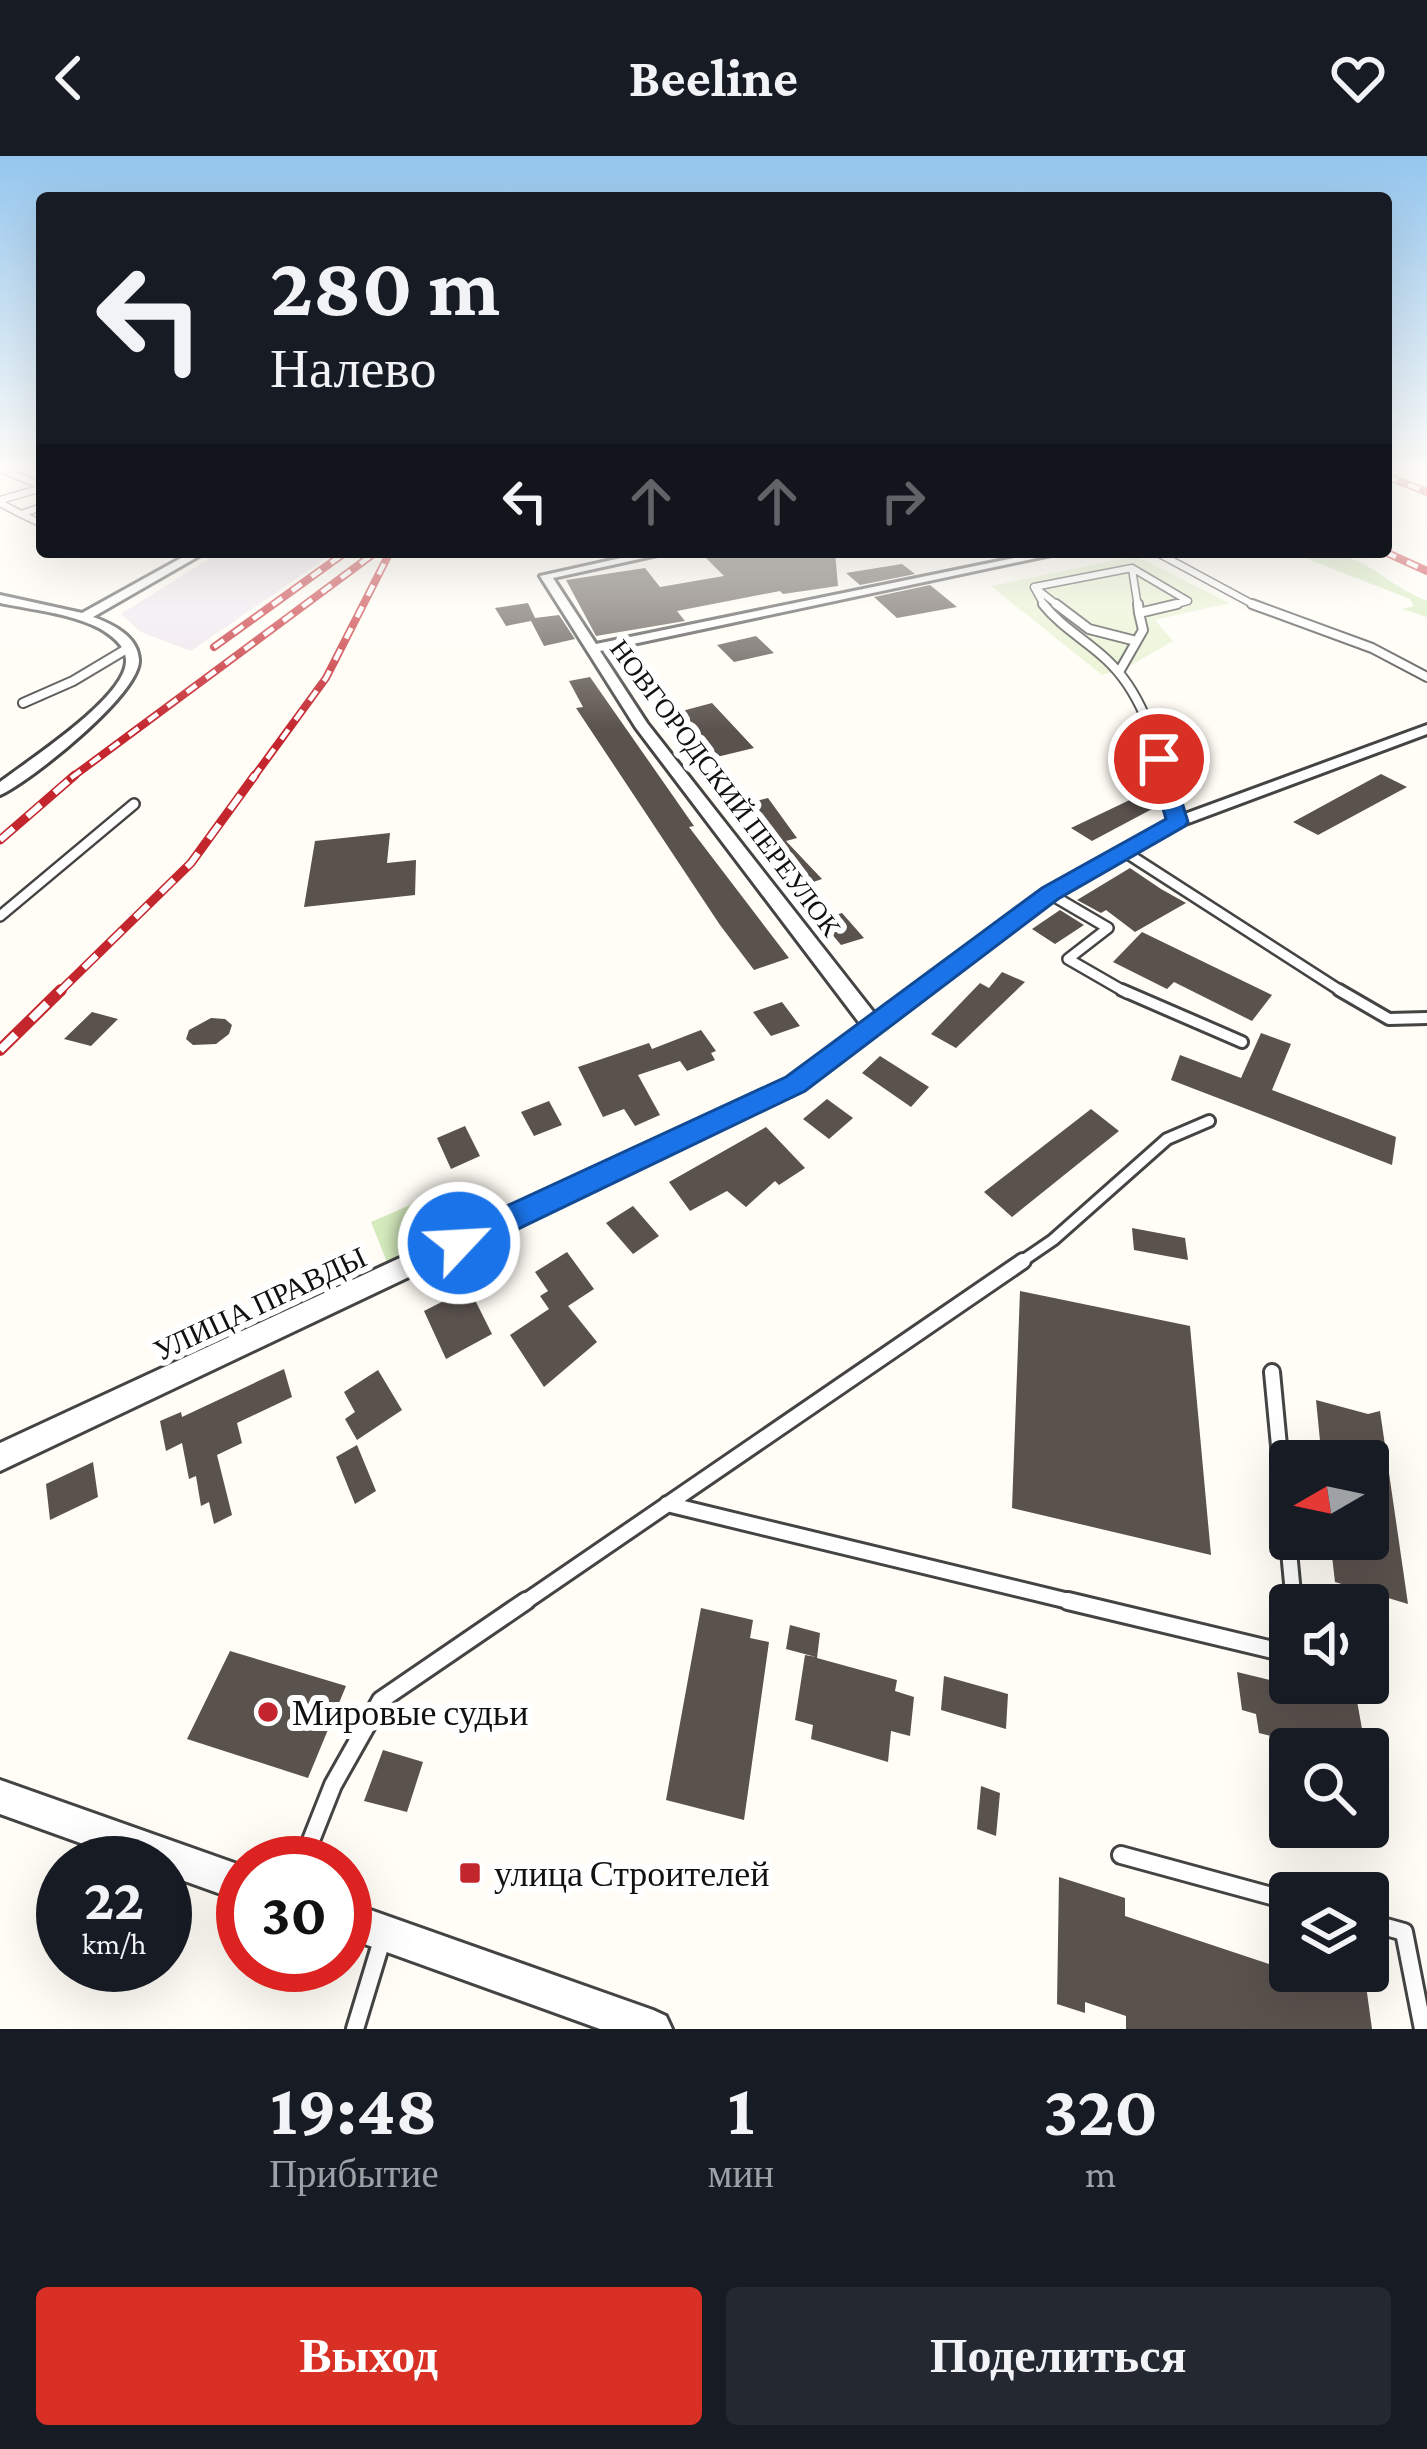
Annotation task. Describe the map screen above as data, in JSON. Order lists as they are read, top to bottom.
{
  "streets": {
    "street": ["НОВГОРОДСКИЙ ПЕРЕУЛОК", "УЛИЦА ПРАВДЫ"]
  },
  "crossings": [
    ["НОВГОРОДСКИЙ ПЕРЕУЛОК", "УЛИЦА ПРАВДЫ"]
  ],
  "places": {
    "other": ["Мировые судьи"],
    "transit": ["улица Строителей"]
  },
  "north": "left",
  "page": {
    "header": "Beeline",
    "turn": ["280 m", "Налево"],
    "speed": "22 km/h",
    "limit": "30",
    "eta": [
      "19:48",
      "Прибытие",
      "1",
      "мин",
      "320",
      "m"
    ],
    "buttons": ["Выход", "Поделиться"]
  }
}
